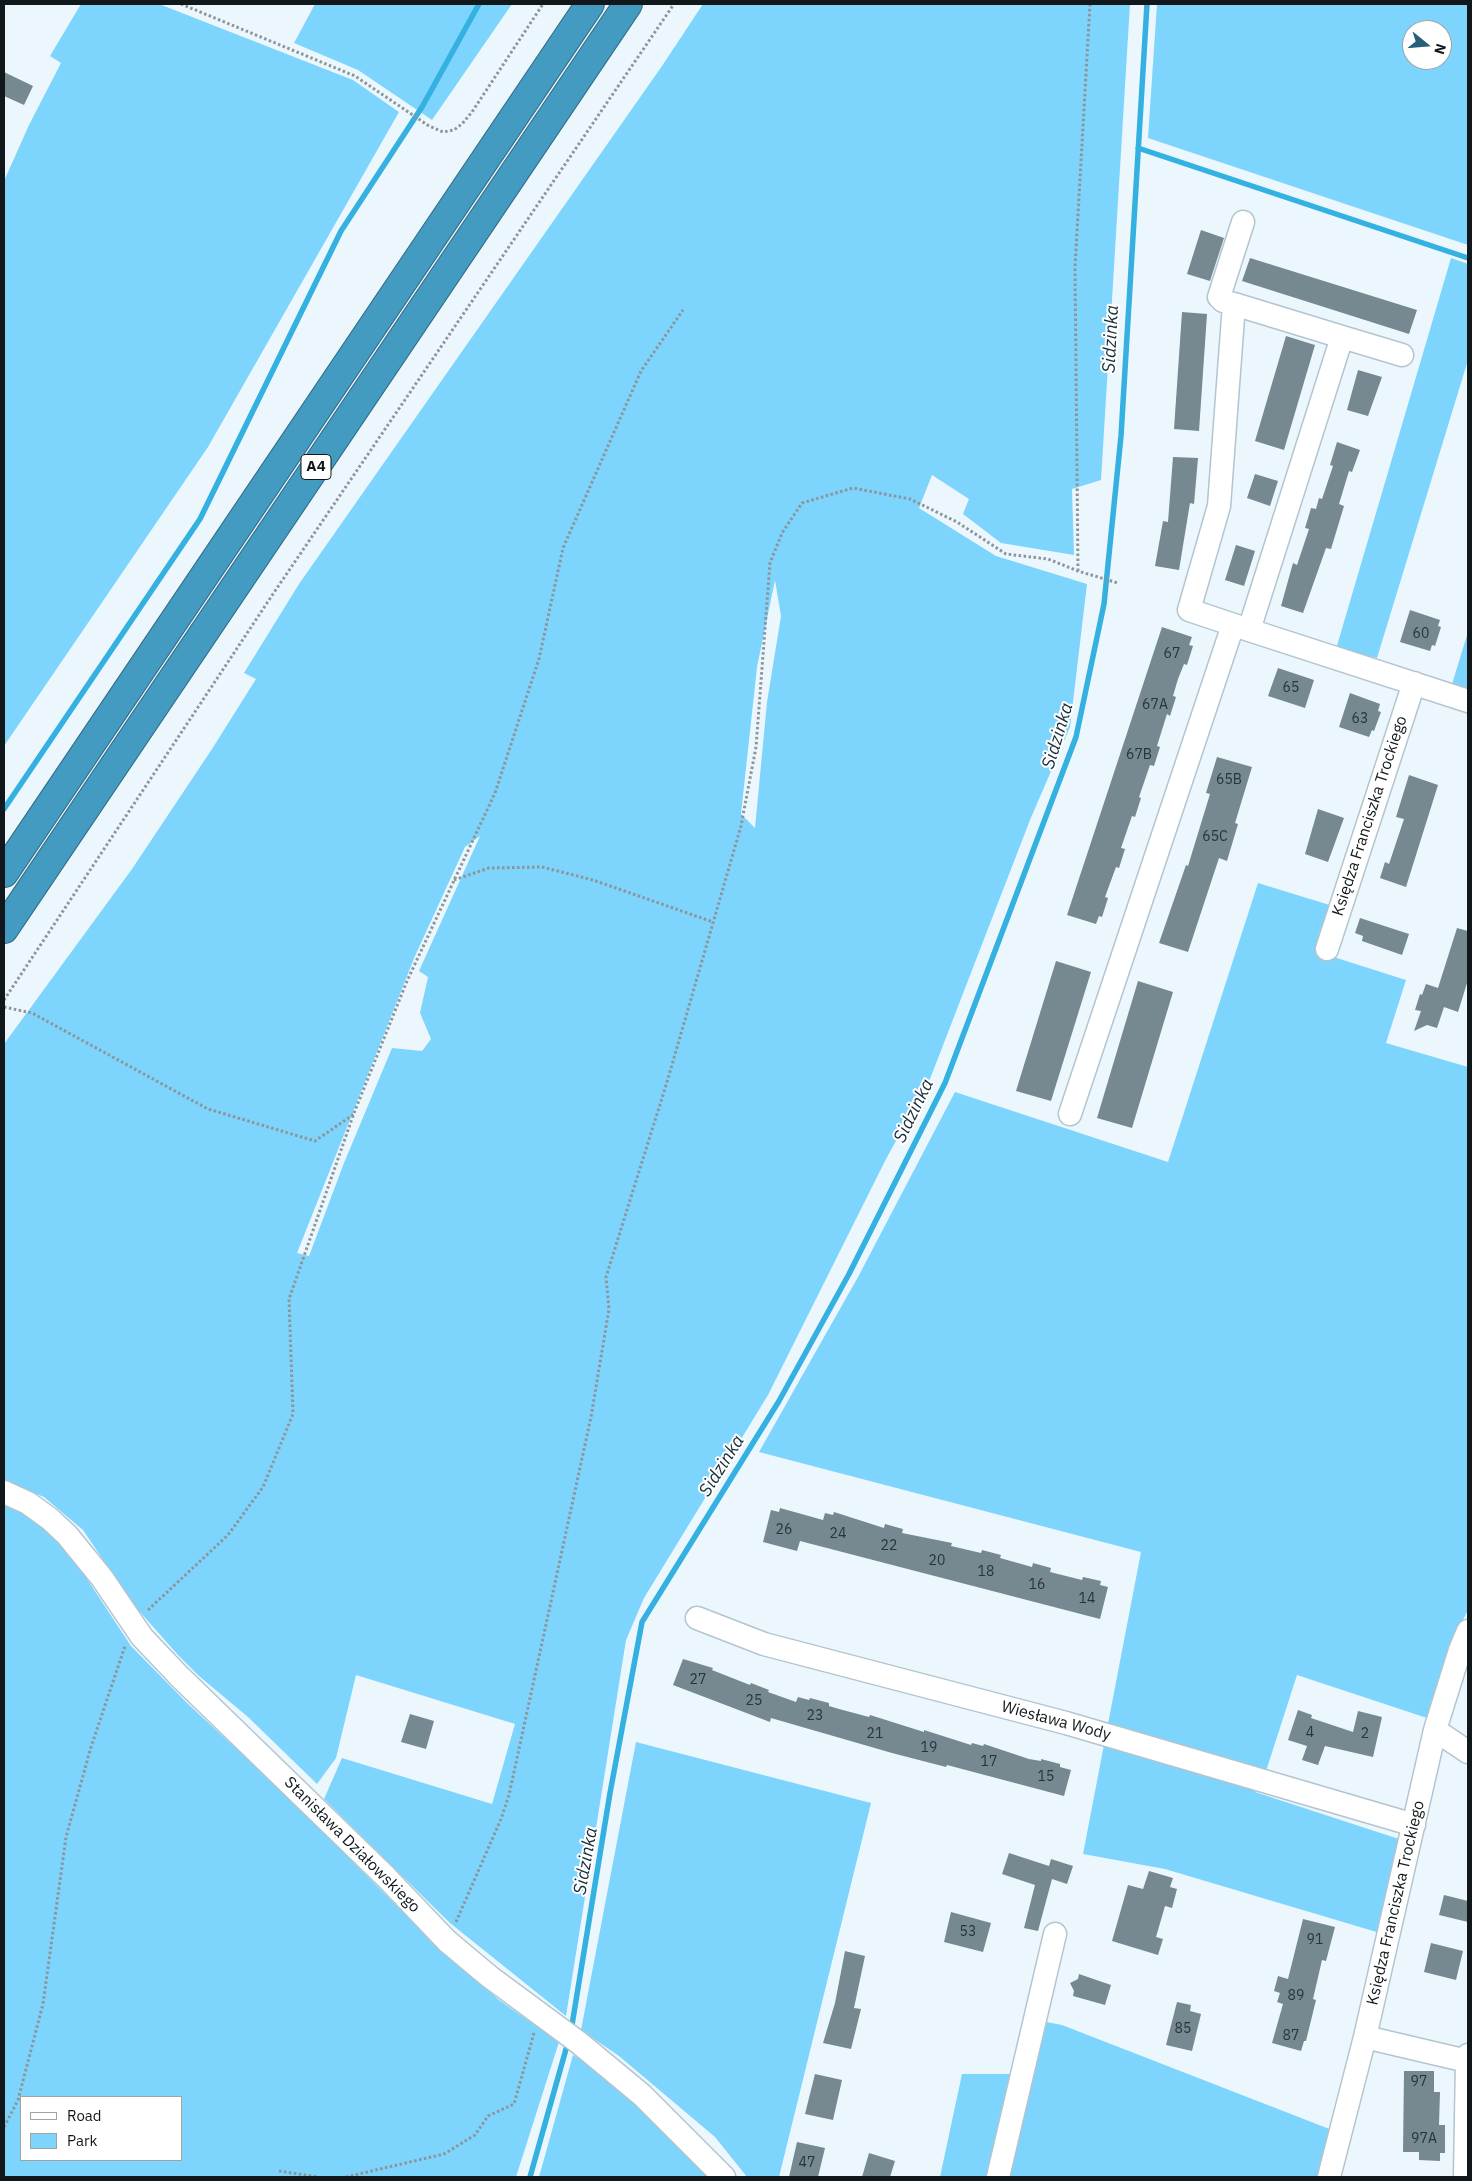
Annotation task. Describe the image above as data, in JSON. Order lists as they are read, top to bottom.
{
  "streets": {
    "highway": ["A4"],
    "street": ["Księdza Franciszka Trockiego", "Wiesława Wody", "Stanisława Działowskiego"]
  },
  "crossings": [
    ["Księdza Franciszka Trockiego", "Wiesława Wody"]
  ],
  "water": ["Sidzinka"],
  "house_numbers": [
    "60",
    "67",
    "65",
    "67A",
    "63",
    "67B",
    "65B",
    "65C",
    "26",
    "24",
    "22",
    "20",
    "18",
    "16",
    "14",
    "27",
    "25",
    "23",
    "4",
    "21",
    "2",
    "19",
    "17",
    "15",
    "53",
    "91",
    "89",
    "85",
    "87",
    "97",
    "97A",
    "47"
  ],
  "legend": ["Road", "Park"],
  "north": "right"
}
